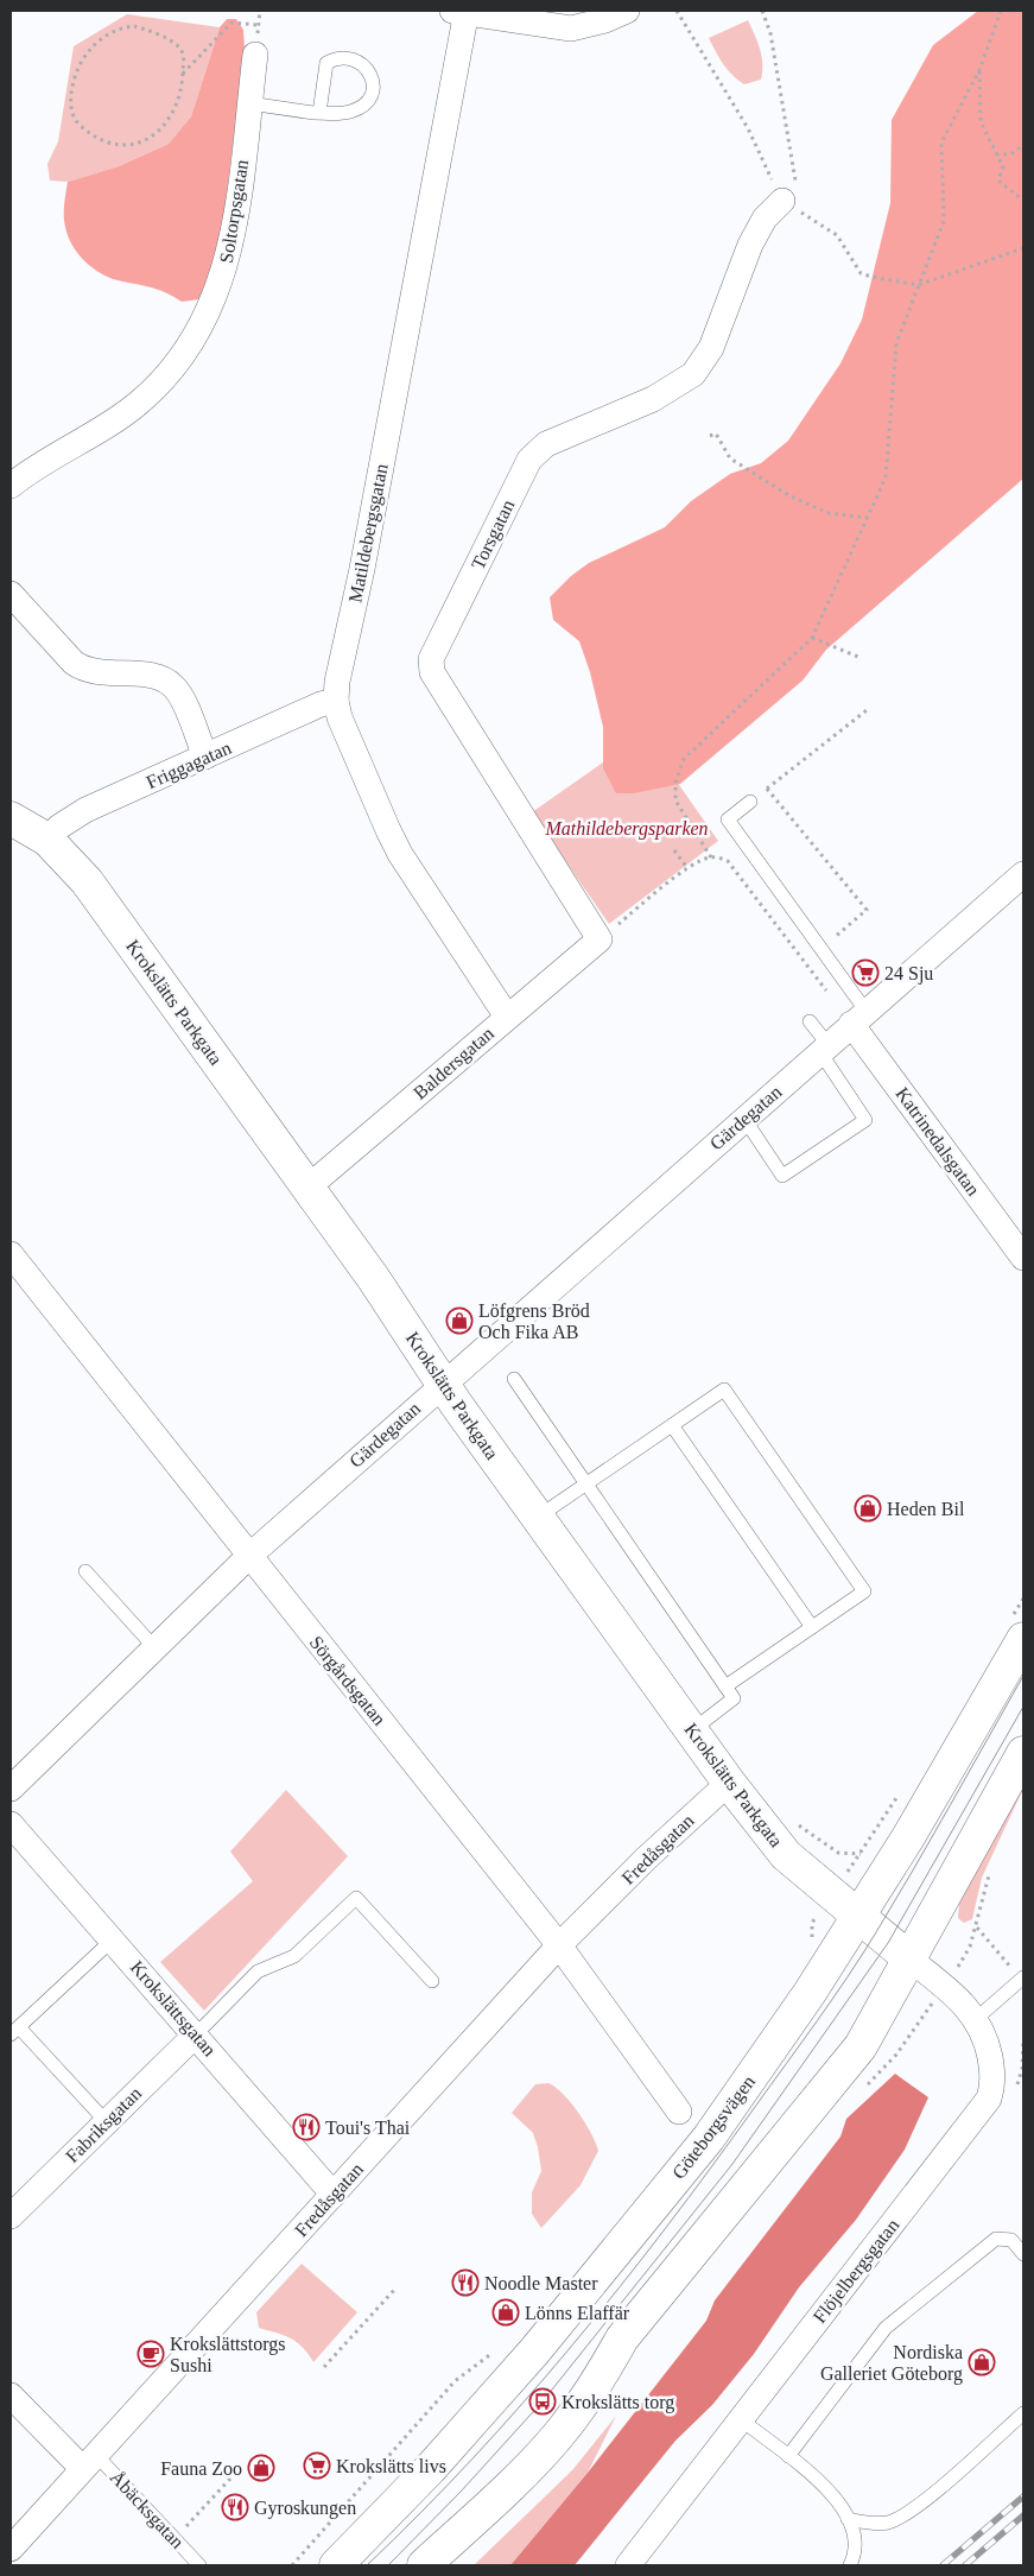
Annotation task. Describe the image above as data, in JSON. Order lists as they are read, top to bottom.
{
  "streets": {
    "main road": ["Krokslätts Parkgata", "Göteborgsvägen"],
    "street": [
      "Soltorpsgatan",
      "Matildebergsgatan",
      "Torsgatan",
      "Friggagatan",
      "Baldersgatan",
      "Gärdegatan",
      "Katrinedalsgatan",
      "Sörgårdsgatan",
      "Fredåsgatan",
      "Krokslättsgatan",
      "Fabriksgatan",
      "Flöjelbergsgatan",
      "Åbäcksgatan"
    ]
  },
  "crossings": [
    ["Matildebergsgatan", "Friggagatan"],
    ["Matildebergsgatan", "Baldersgatan"],
    ["Torsgatan", "Baldersgatan"],
    ["Friggagatan", "Krokslätts Parkgata"],
    ["Krokslätts Parkgata", "Baldersgatan"],
    ["Krokslätts Parkgata", "Gärdegatan"],
    ["Krokslätts Parkgata", "Fredåsgatan"],
    ["Krokslätts Parkgata", "Göteborgsvägen"],
    ["Krokslätts Parkgata", "Flöjelbergsgatan"],
    ["Gärdegatan", "Katrinedalsgatan"],
    ["Gärdegatan", "Sörgårdsgatan"],
    ["Sörgårdsgatan", "Fredåsgatan"],
    ["Fredåsgatan", "Krokslättsgatan"],
    ["Fredåsgatan", "Åbäcksgatan"],
    ["Krokslättsgatan", "Fabriksgatan"]
  ],
  "parks": ["Mathildebergsparken"],
  "places": {
    "supermarket": ["24 Sju", "Krokslätts livs"],
    "shop": [
      "Löfgrens Bröd Och Fika AB",
      "Heden Bil",
      "Lönns Elaffär",
      "Nordiska Galleriet Göteborg",
      "Fauna Zoo"
    ],
    "restaurant": ["Toui's Thai", "Noodle Master", "Gyroskungen"],
    "cafe": ["Krokslättstorgs Sushi"],
    "bus stop": ["Krokslätts torg"]
  }
}
